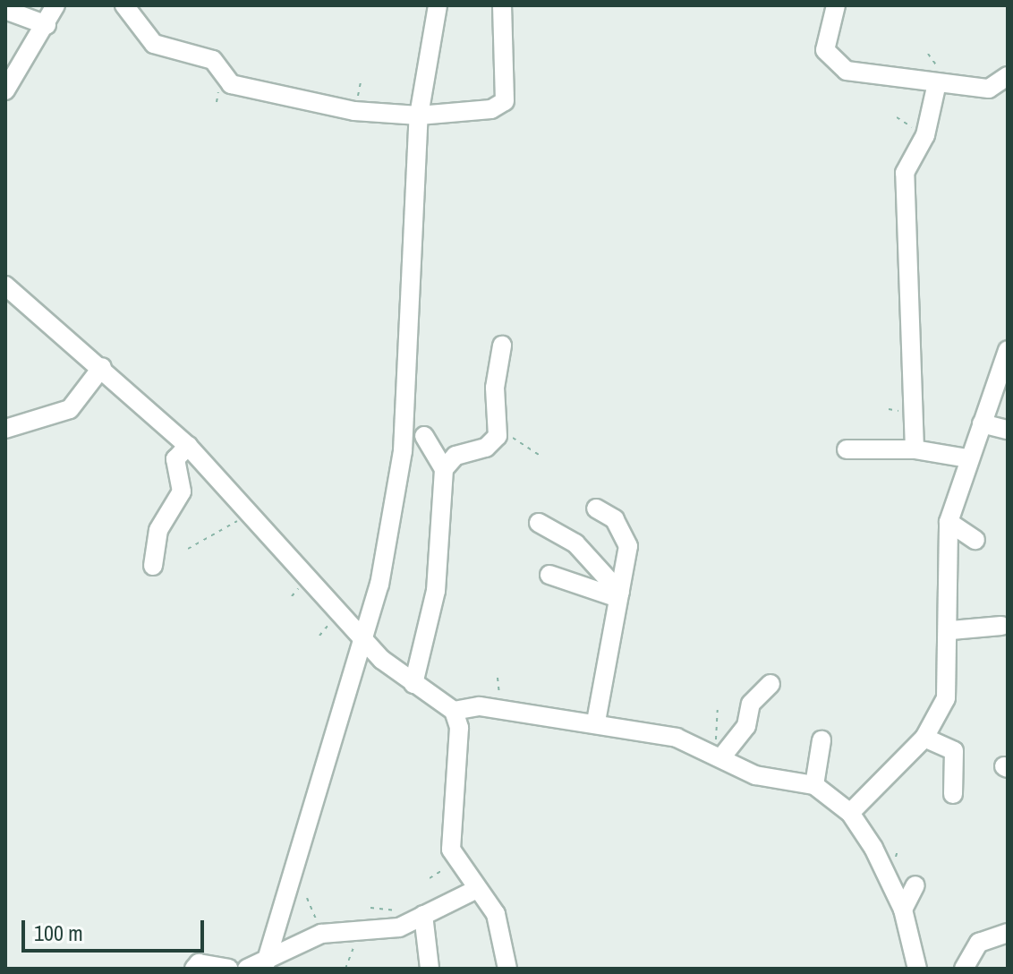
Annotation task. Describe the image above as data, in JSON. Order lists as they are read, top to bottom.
{
  "scale_bar": "100 m"
}
